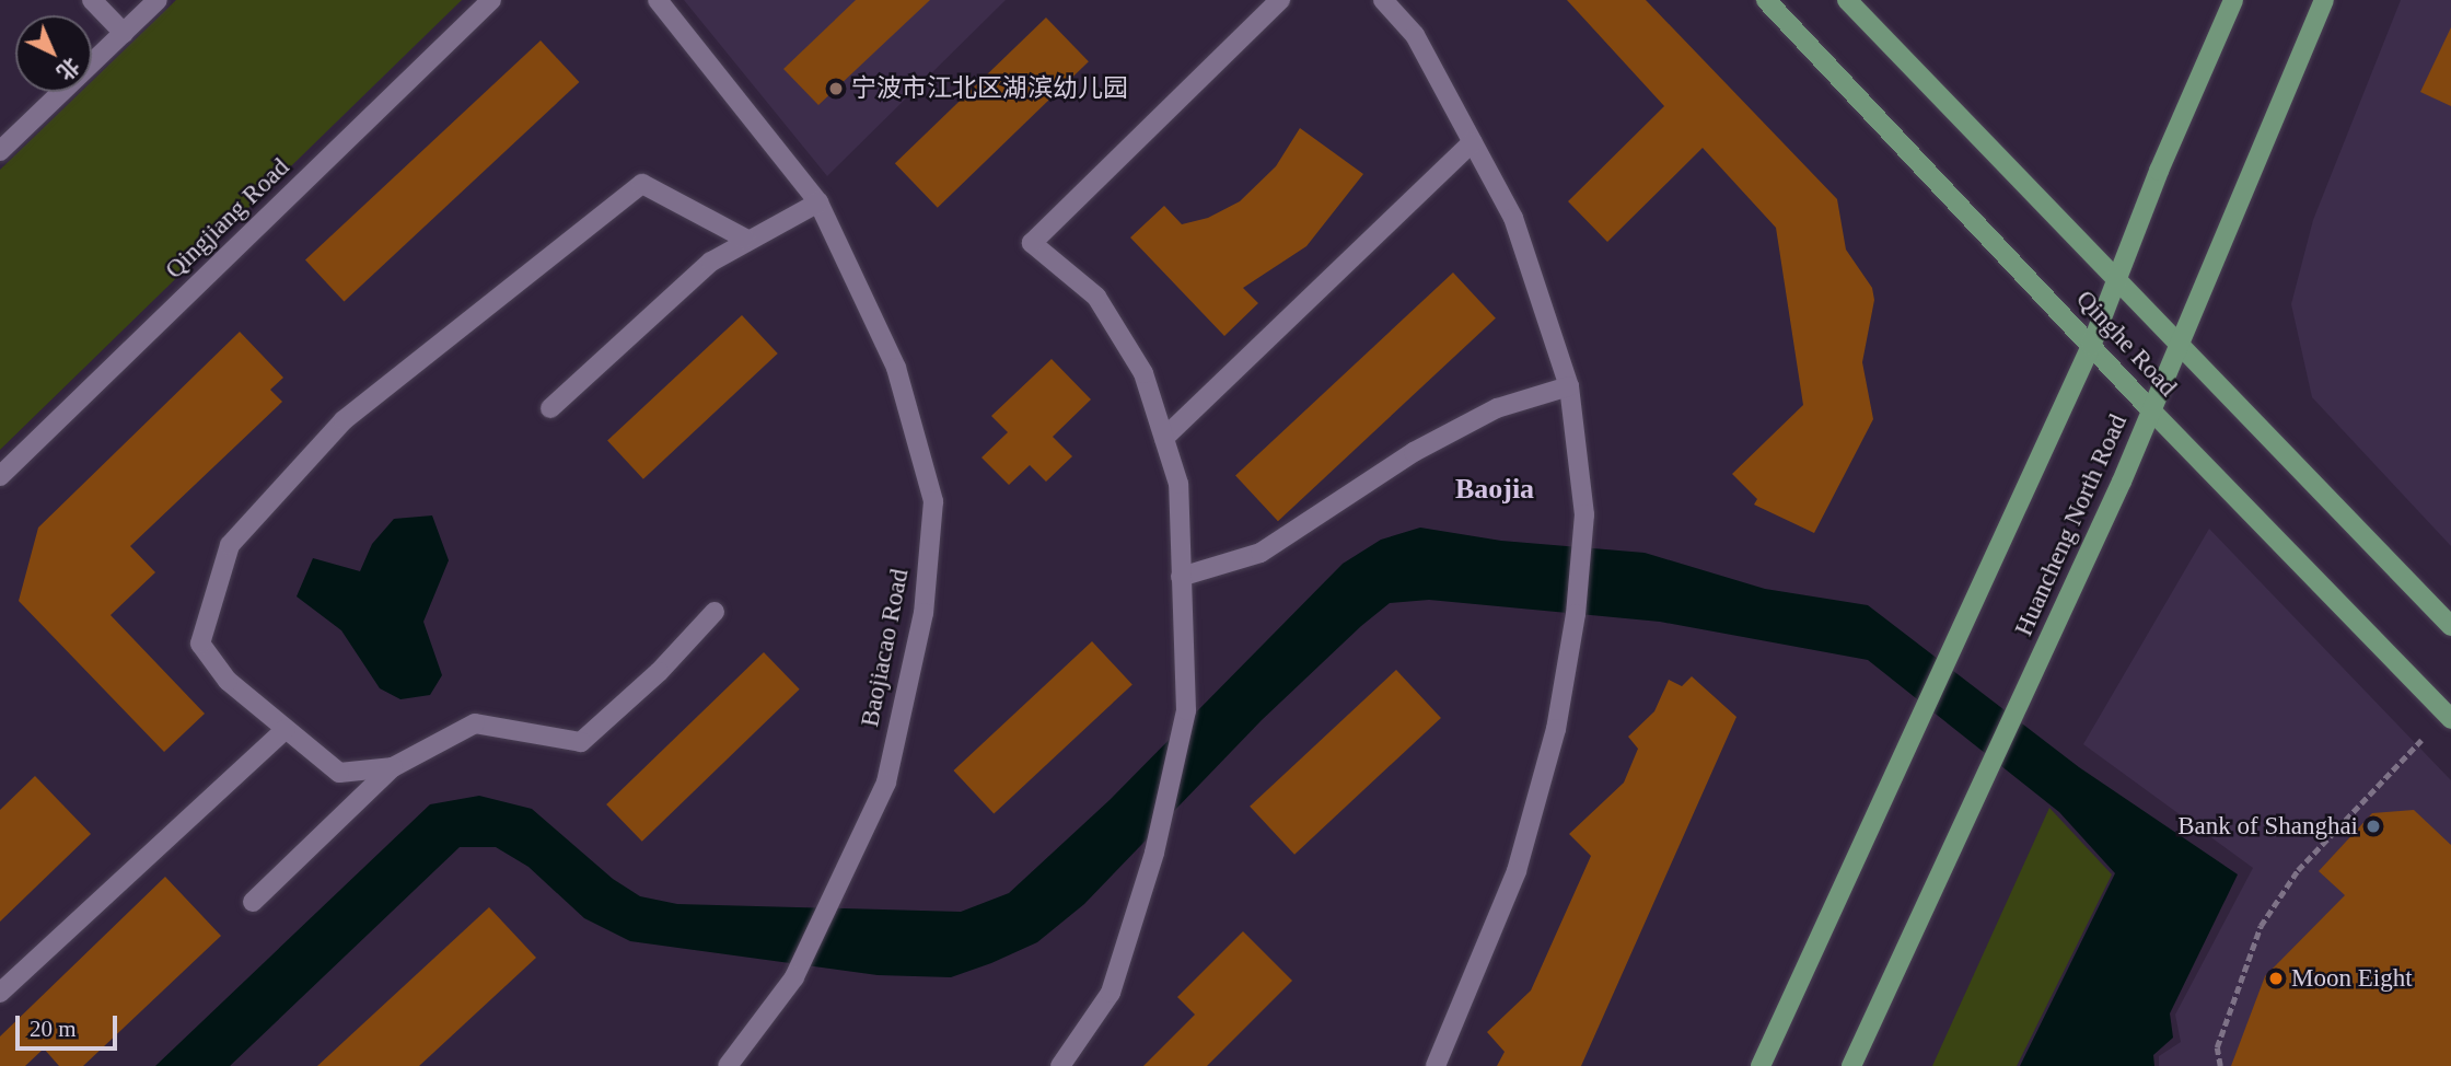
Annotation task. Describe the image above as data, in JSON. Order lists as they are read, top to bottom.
{
  "streets": {
    "main road": ["Qinghe Road", "Huancheng North Road"],
    "street": ["Qingjiang Road", "Baojiacao Road"]
  },
  "crossings": [
    ["Qinghe Road", "Huancheng North Road"]
  ],
  "districts": ["Baojia"],
  "places": ["宁波市江北区湖滨幼儿园", "Bank of Shanghai", "Moon Eight"],
  "scale_bar": "20 m",
  "north": "bottom right"
}
